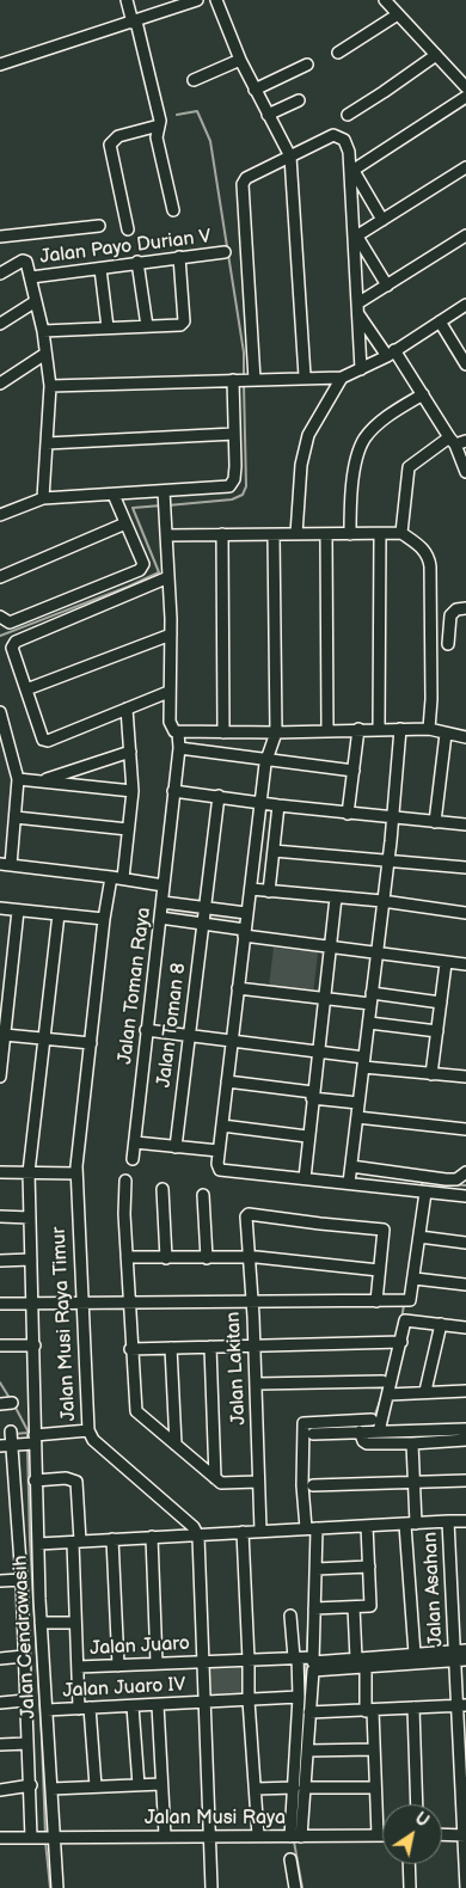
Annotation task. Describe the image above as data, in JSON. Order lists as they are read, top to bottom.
{
  "streets": {
    "street": [
      "Jalan Payo Durian V",
      "Jalan Toman Raya",
      "Jalan Toman 8",
      "Jalan Musi Raya Timur",
      "Jalan Lakitan",
      "Jalan Asahan",
      "Jalan Cendrawasih",
      "Jalan Juaro",
      "Jalan Juaro IV",
      "Jalan Musi Raya"
    ]
  },
  "crossings": [
    ["Jalan Toman Raya", "Jalan Musi Raya Timur"],
    ["Jalan Musi Raya Timur", "Jalan Lakitan"],
    ["Jalan Musi Raya Timur", "Jalan Asahan"],
    ["Jalan Lakitan", "Jalan Asahan"],
    ["Jalan Asahan", "Jalan Cendrawasih"],
    ["Jalan Cendrawasih", "Jalan Juaro IV"],
    ["Jalan Cendrawasih", "Jalan Musi Raya"]
  ],
  "north": "top right"
}
